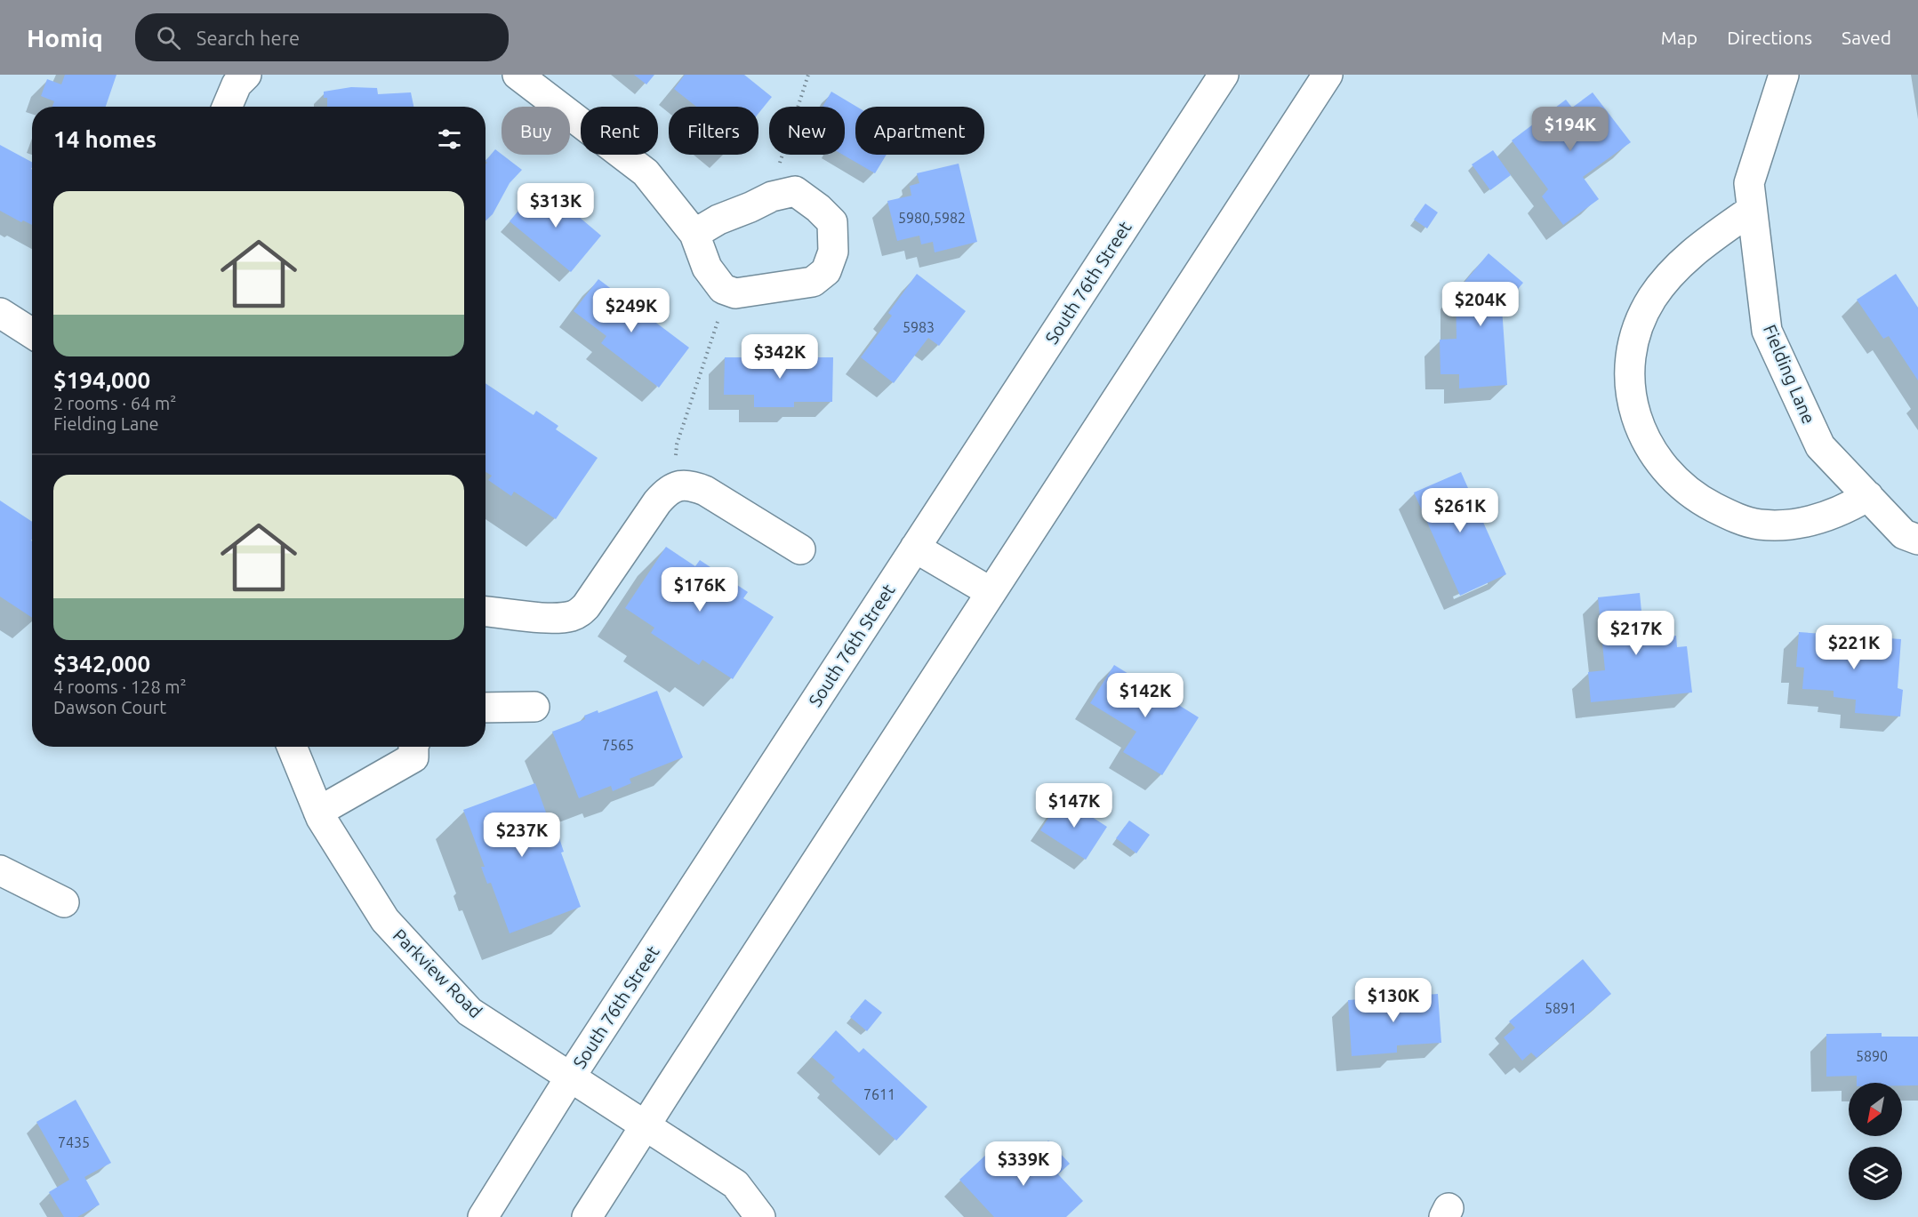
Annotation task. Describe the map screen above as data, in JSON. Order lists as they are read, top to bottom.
{
  "streets": {
    "main road": ["South 76th Street", "Fielding Lane", "Parkview Road"]
  },
  "crossings": [
    ["South 76th Street", "Parkview Road"]
  ],
  "house_numbers": [
    "5980,5982",
    "5983",
    "7565",
    "5891",
    "5890",
    "7611",
    "7435"
  ],
  "north": "bottom left",
  "page": {
    "header": "Homiq",
    "search": "Search here",
    "nav": ["Map", "Directions", "Saved"],
    "price": [
      "$194K",
      "$313K",
      "$204K",
      "$249K",
      "$342K",
      "$261K",
      "$176K",
      "$217K",
      "$221K",
      "$142K",
      "$147K",
      "$237K",
      "$130K",
      "$339K"
    ],
    "chip": [
      "Buy",
      "Rent",
      "Filters",
      "New",
      "Apartment"
    ],
    "heading": "14 homes",
    "list": [
      {
        "name": "$194,000",
        "note": "2 rooms · 64 m² · Fielding Lane"
      },
      {
        "name": "$342,000",
        "note": "4 rooms · 128 m² · Dawson Court"
      }
    ]
  }
}
